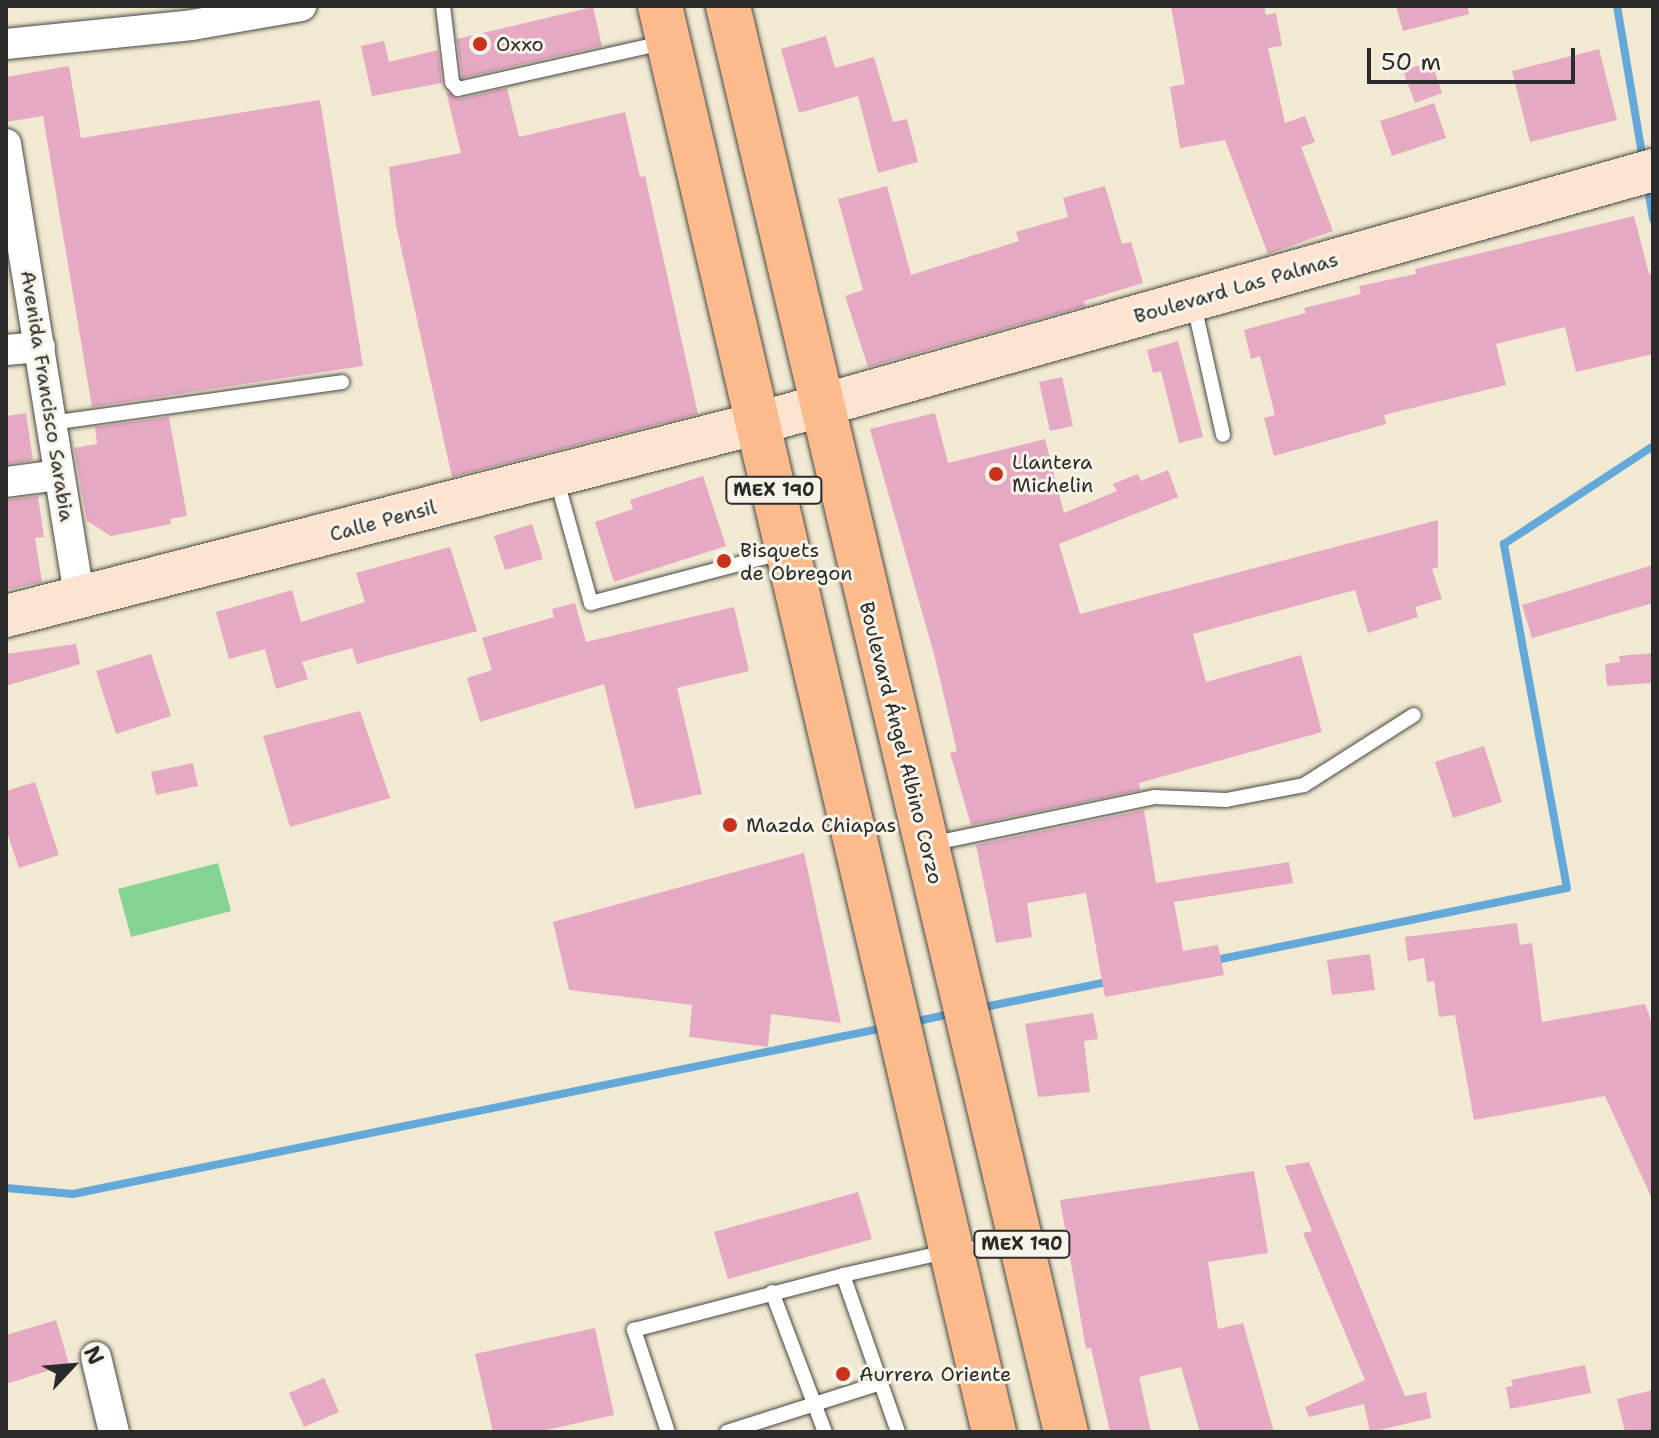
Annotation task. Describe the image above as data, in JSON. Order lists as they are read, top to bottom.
{
  "streets": {
    "main road": [
      "Boulevard Las Palmas",
      "MEX 190",
      "Calle Pensil",
      "Boulevard Ángel Albino Corzo"
    ],
    "street": ["Avenida Francisco Sarabia"]
  },
  "crossings": [
    ["Boulevard Las Palmas", "MEX 190"],
    ["Boulevard Las Palmas", "Calle Pensil"],
    ["Boulevard Las Palmas", "Boulevard Ángel Albino Corzo"],
    ["Avenida Francisco Sarabia", "Calle Pensil"],
    ["MEX 190", "Calle Pensil"]
  ],
  "places": [
    "Oxxo",
    "Llantera Michelin",
    "Bisquets de Obregon",
    "Mazda Chiapas",
    "Aurrera Oriente"
  ],
  "scale_bar": "50 m",
  "north": "top right"
}
